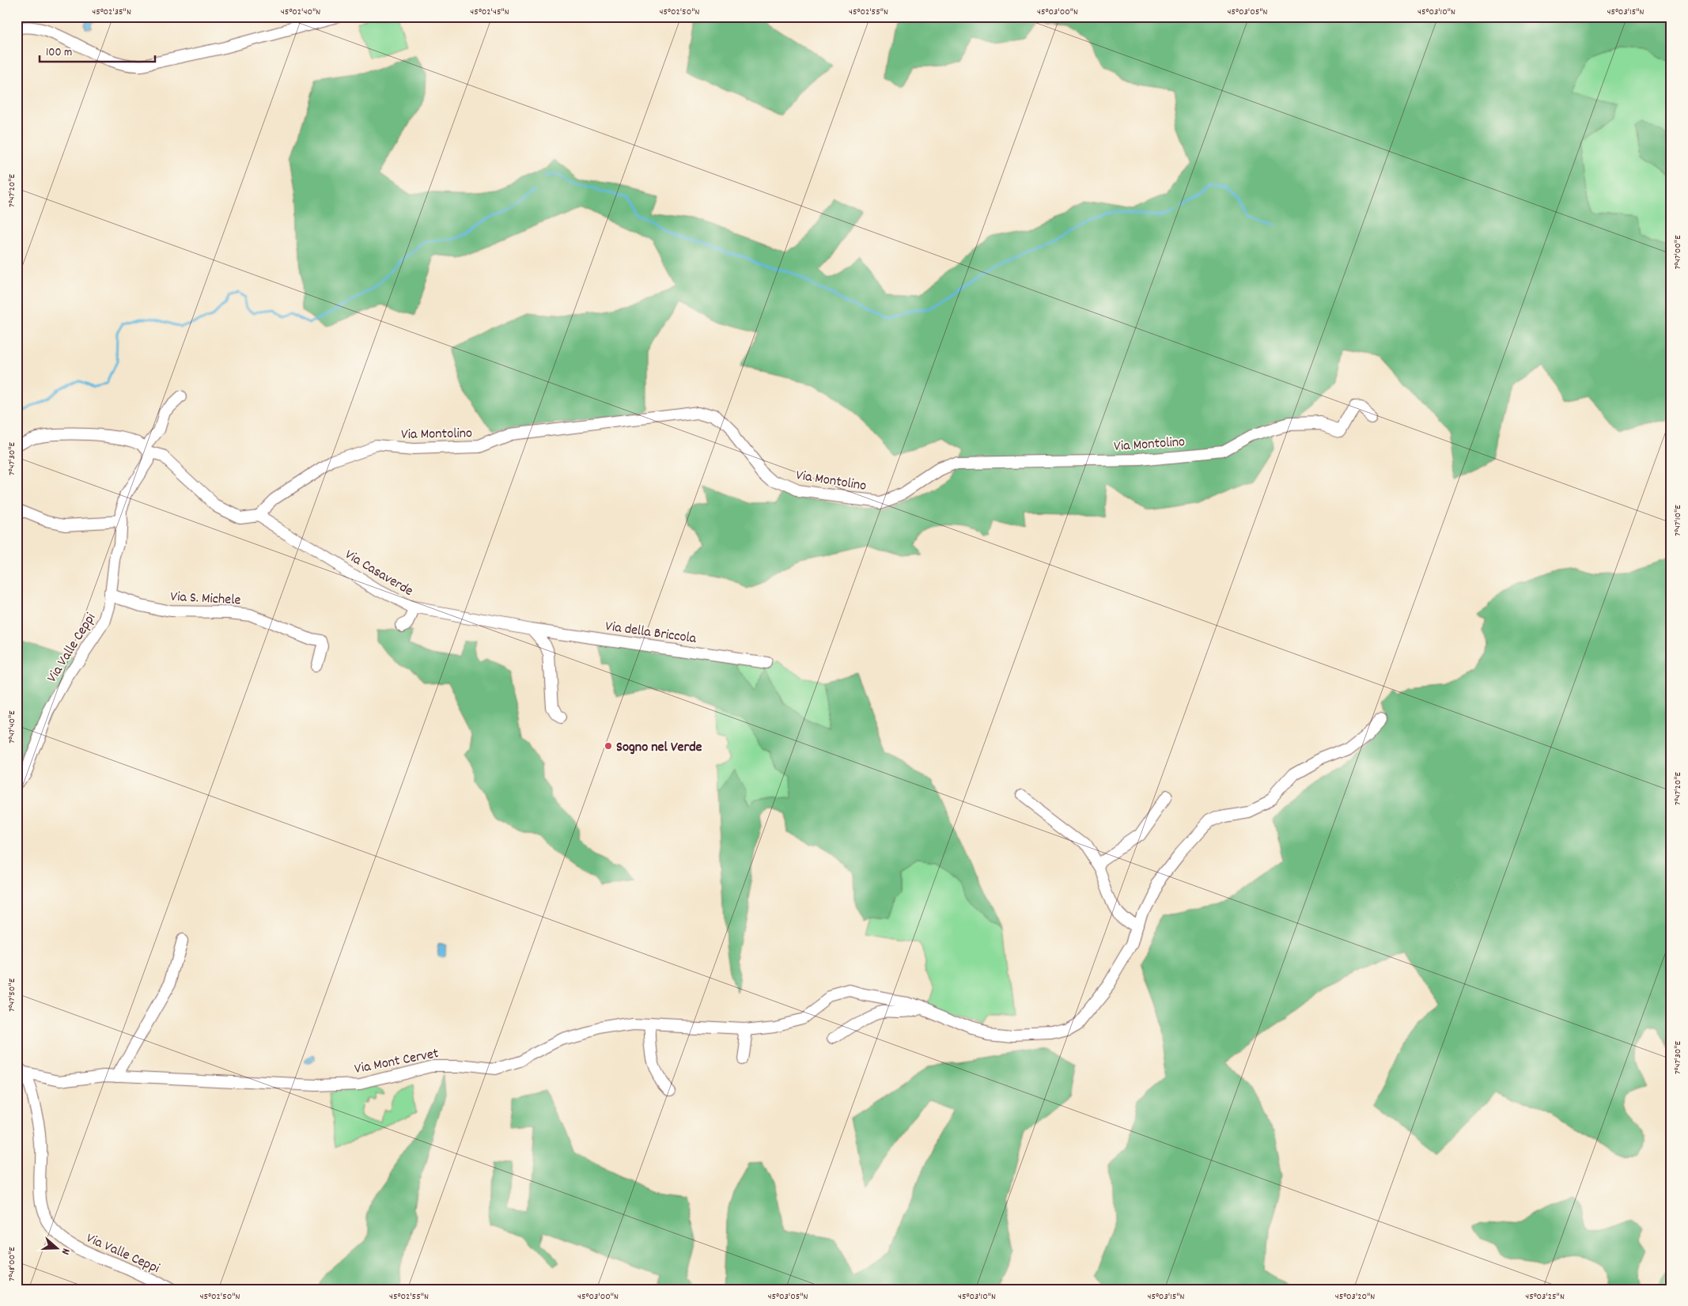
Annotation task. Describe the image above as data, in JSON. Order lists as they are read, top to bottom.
{
  "streets": {
    "street": [
      "Via Montolino",
      "Via Casaverde",
      "Via S. Michele",
      "Via della Briccola",
      "Via Valle Ceppi",
      "Via Mont Cervet"
    ]
  },
  "crossings": [
    ["Via Montolino", "Via Casaverde"],
    ["Via Casaverde", "Via della Briccola"],
    ["Via S. Michele", "Via Valle Ceppi"],
    ["Via Valle Ceppi", "Via Mont Cervet"]
  ],
  "places": ["Sogno nel Verde"],
  "scale_bar": "100 m",
  "north": "right",
  "coordinates": [
    "45°02'35\"N",
    "45°02'40\"N",
    "45°02'45\"N",
    "45°02'50\"N",
    "45°02'55\"N",
    "45°03'00\"N",
    "45°03'05\"N",
    "45°03'10\"N",
    "45°03'15\"N",
    "7°47'20\"E",
    "7°47'00\"E",
    "7°47'30\"E",
    "7°47'10\"E",
    "7°47'40\"E",
    "7°47'50\"E",
    "7°48'00\"E",
    "45°03'20\"N",
    "45°03'25\"N"
  ]
}
